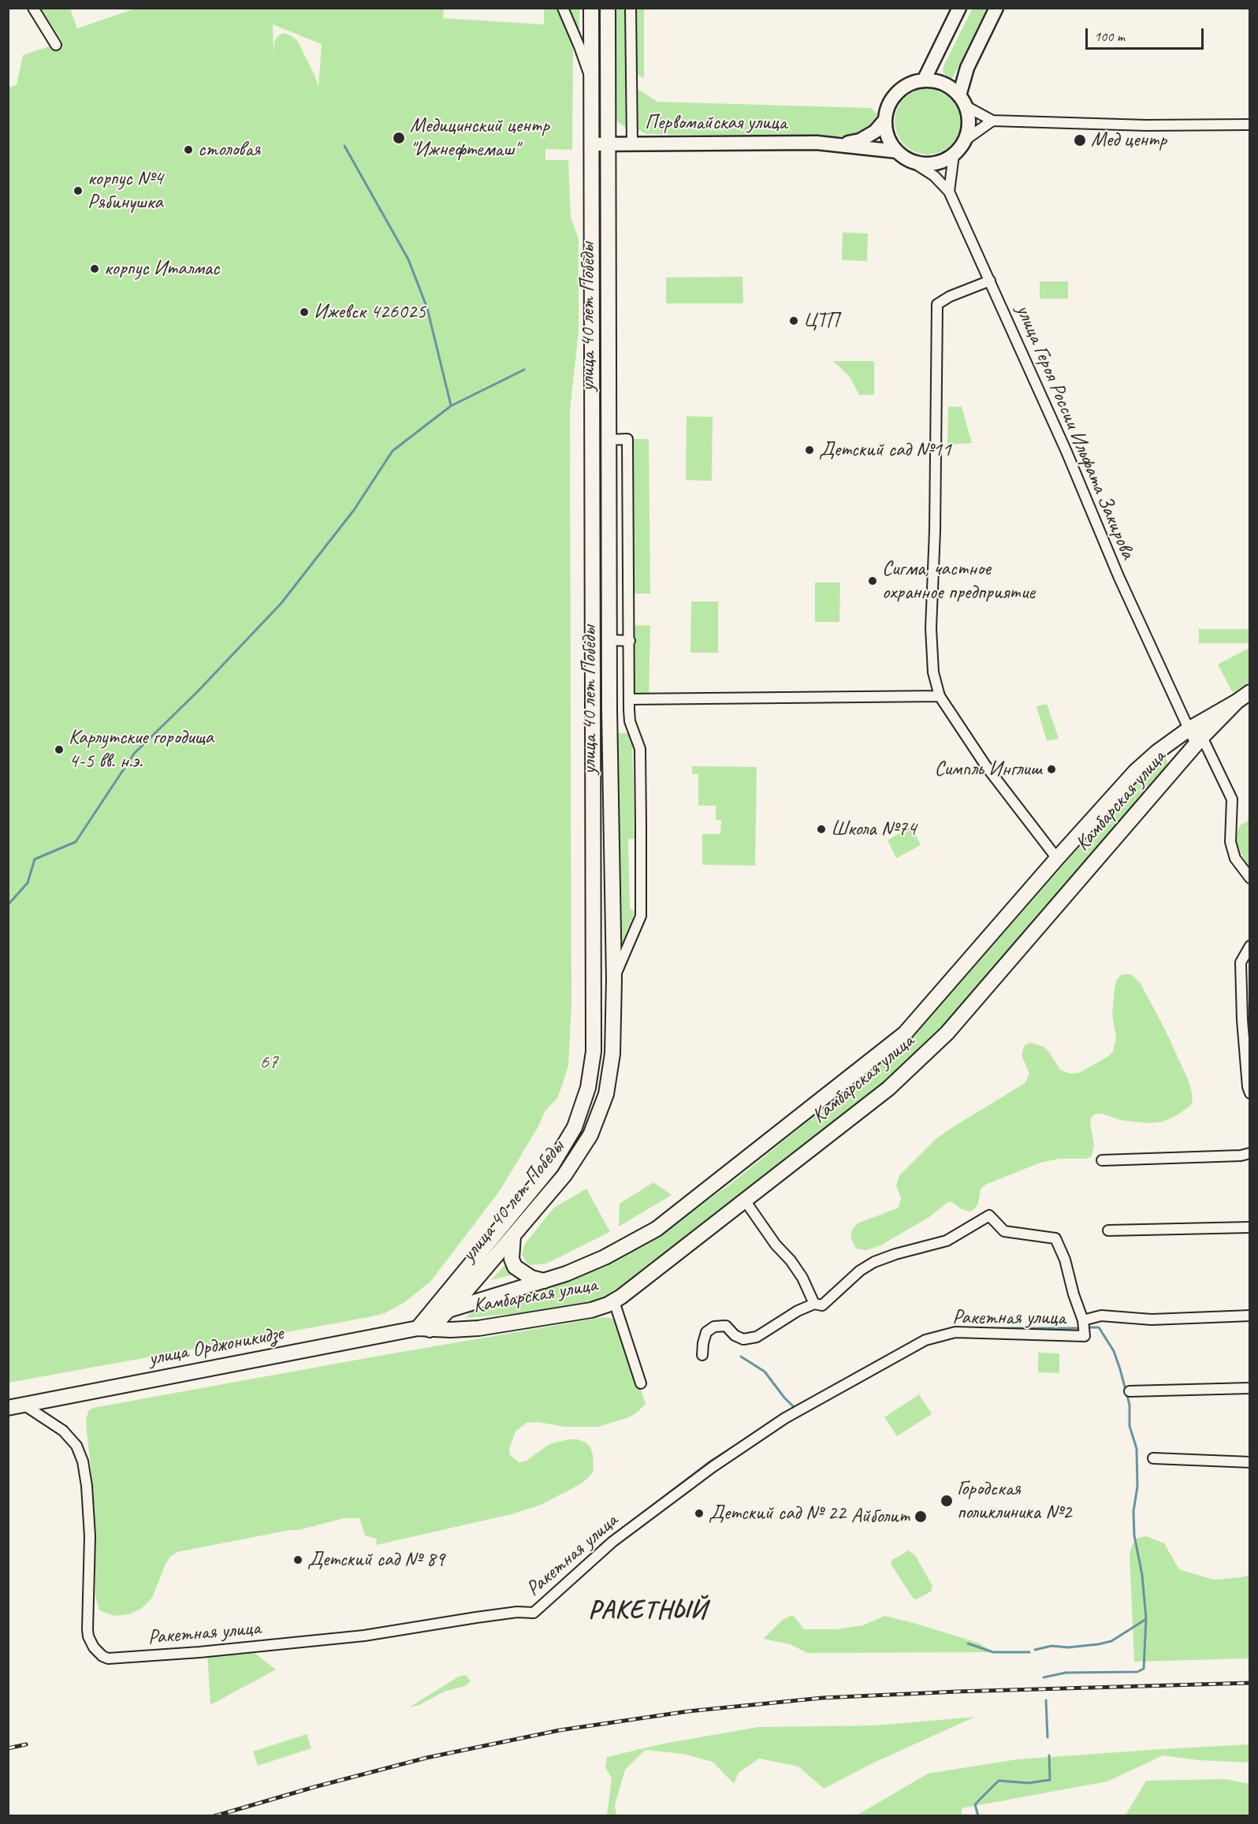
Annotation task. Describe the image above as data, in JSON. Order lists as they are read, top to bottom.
{
  "streets": {
    "main road": [
      "Первомайская улица",
      "улица 40 лет Победы",
      "Камбарская улица",
      "улица Орджоникидзе"
    ],
    "street": ["улица Героя России Ильфата Закирова", "Ракетная улица"]
  },
  "crossings": [
    ["Первомайская улица", "улица 40 лет Победы"],
    ["Первомайская улица", "улица Героя России Ильфата Закирова"],
    ["улица 40 лет Победы", "Камбарская улица"],
    ["улица 40 лет Победы", "улица Орджоникидзе"],
    ["улица Героя России Ильфата Закирова", "Камбарская улица"],
    ["Камбарская улица", "улица Орджоникидзе"],
    ["Ракетная улица", "улица Орджоникидзе"]
  ],
  "districts": ["РАКЕТНЫЙ"],
  "parks": ["67"],
  "places": [
    "Медицинский центр \"Ижнефтемаш\"",
    "Мед центр",
    "столовая",
    "корпус №4 Рябинушка",
    "корпус Италмас",
    "Ижевск 426025",
    "ЦТП",
    "Детский сад №11",
    "Сигма, частное охранное предприятие",
    "Карлутские городища 4-5 вв. н.э.",
    "Симпль Инглиш",
    "Школа №74",
    "Городская поликлиника №2",
    "Детский сад № 22",
    "Айболит",
    "Детский сад № 89"
  ],
  "scale_bar": "100 m"
}
